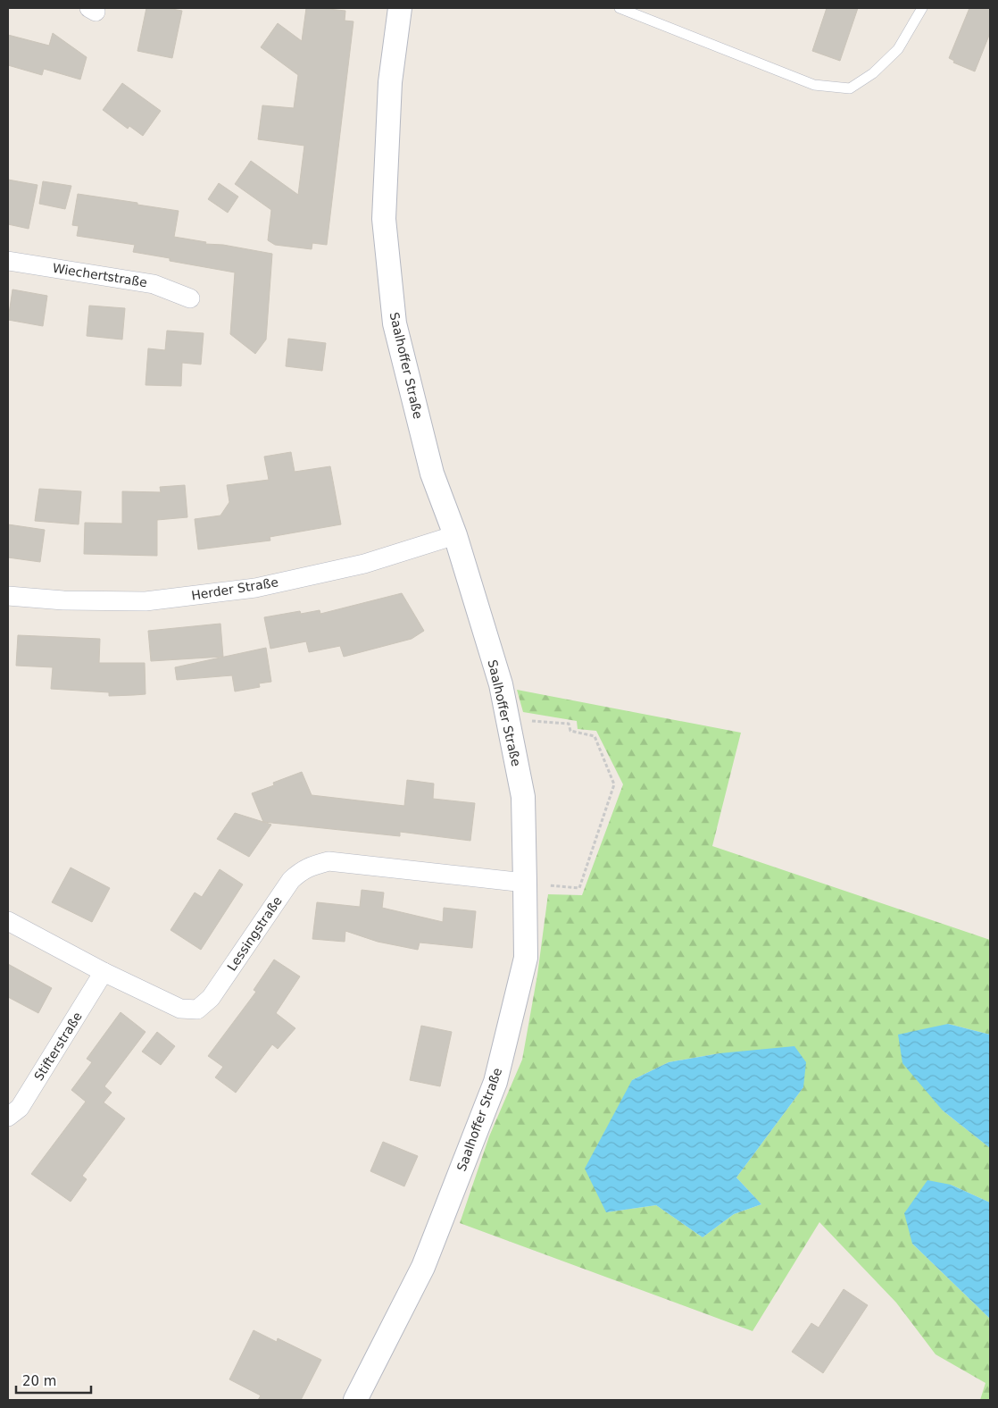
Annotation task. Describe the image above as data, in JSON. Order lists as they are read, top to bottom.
{
  "streets": {
    "street": [
      "Wiechertstraße",
      "Saalhoffer Straße",
      "Herder Straße",
      "Lessingstraße",
      "Stifterstraße"
    ]
  },
  "crossings": [
    ["Saalhoffer Straße", "Herder Straße"],
    ["Saalhoffer Straße", "Lessingstraße"],
    ["Lessingstraße", "Stifterstraße"]
  ],
  "scale_bar": "20 m"
}
